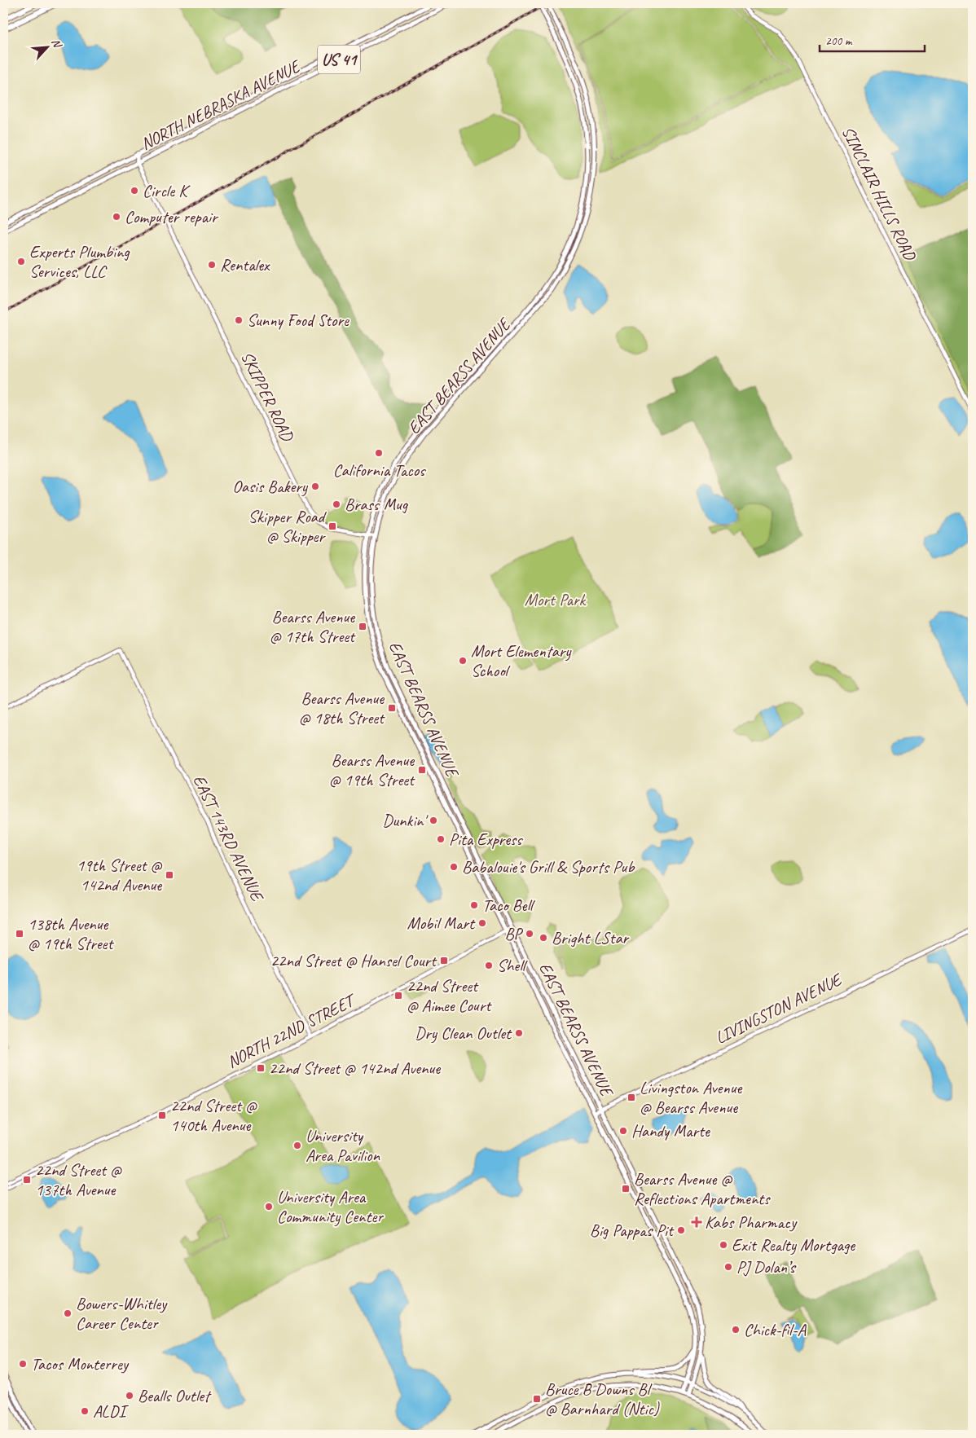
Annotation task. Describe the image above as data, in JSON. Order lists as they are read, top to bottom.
{
  "streets": {
    "main road": ["US 41", "NORTH NEBRASKA AVENUE", "EAST BEARSS AVENUE"],
    "street": [
      "SINCLAIR HILLS ROAD",
      "SKIPPER ROAD",
      "EAST 143RD AVENUE",
      "LIVINGSTON AVENUE",
      "NORTH 22ND STREET"
    ]
  },
  "crossings": [
    ["NORTH NEBRASKA AVENUE", "SKIPPER ROAD"],
    ["EAST BEARSS AVENUE", "SKIPPER ROAD"],
    ["EAST BEARSS AVENUE", "LIVINGSTON AVENUE"],
    ["EAST BEARSS AVENUE", "NORTH 22ND STREET"],
    ["EAST 143RD AVENUE", "NORTH 22ND STREET"]
  ],
  "parks": ["Mort Park"],
  "places": {
    "other": [
      "Circle K",
      "Computer repair",
      "Experts Plumbing Services, LLC",
      "Rentalex",
      "Sunny Food Store",
      "California Tacos",
      "Oasis Bakery",
      "Brass Mug",
      "Mort Elementary School",
      "Dunkin'",
      "Pita Express",
      "Babalouie's Grill & Sports Pub",
      "Taco Bell",
      "Mobil Mart",
      "BP",
      "Bright LStar",
      "Shell",
      "Dry Clean Outlet",
      "Handy Marte",
      "University Area Pavilion",
      "University Area Community Center",
      "Big Pappas Pit",
      "Exit Realty Mortgage",
      "PJ Dolan’s",
      "Bowers-Whitley Career Center",
      "Chick-fil-A",
      "Tacos Monterrey",
      "Bealls Outlet",
      "ALDI"
    ],
    "transit": [
      "Skipper Road @ Skipper",
      "Bearss Avenue @ 17th Street",
      "Bearss Avenue @ 18th Street",
      "Bearss Avenue @ 19th Street",
      "19th Street @ 142nd Avenue",
      "138th Avenue @ 19th Street",
      "22nd Street @ Hansel Court",
      "22nd Street @ Aimee Court",
      "22nd Street @ 142nd Avenue",
      "Livingston Avenue @ Bearss Avenue",
      "22nd Street @ 140th Avenue",
      "22nd Street @ 137th Avenue",
      "Bearss Avenue @ Reflections Apartments",
      "Bruce B Downs Bl @ Barnhard (Ntic)"
    ],
    "health": ["Kabs Pharmacy"]
  },
  "scale_bar": "200 m",
  "north": "top right"
}
